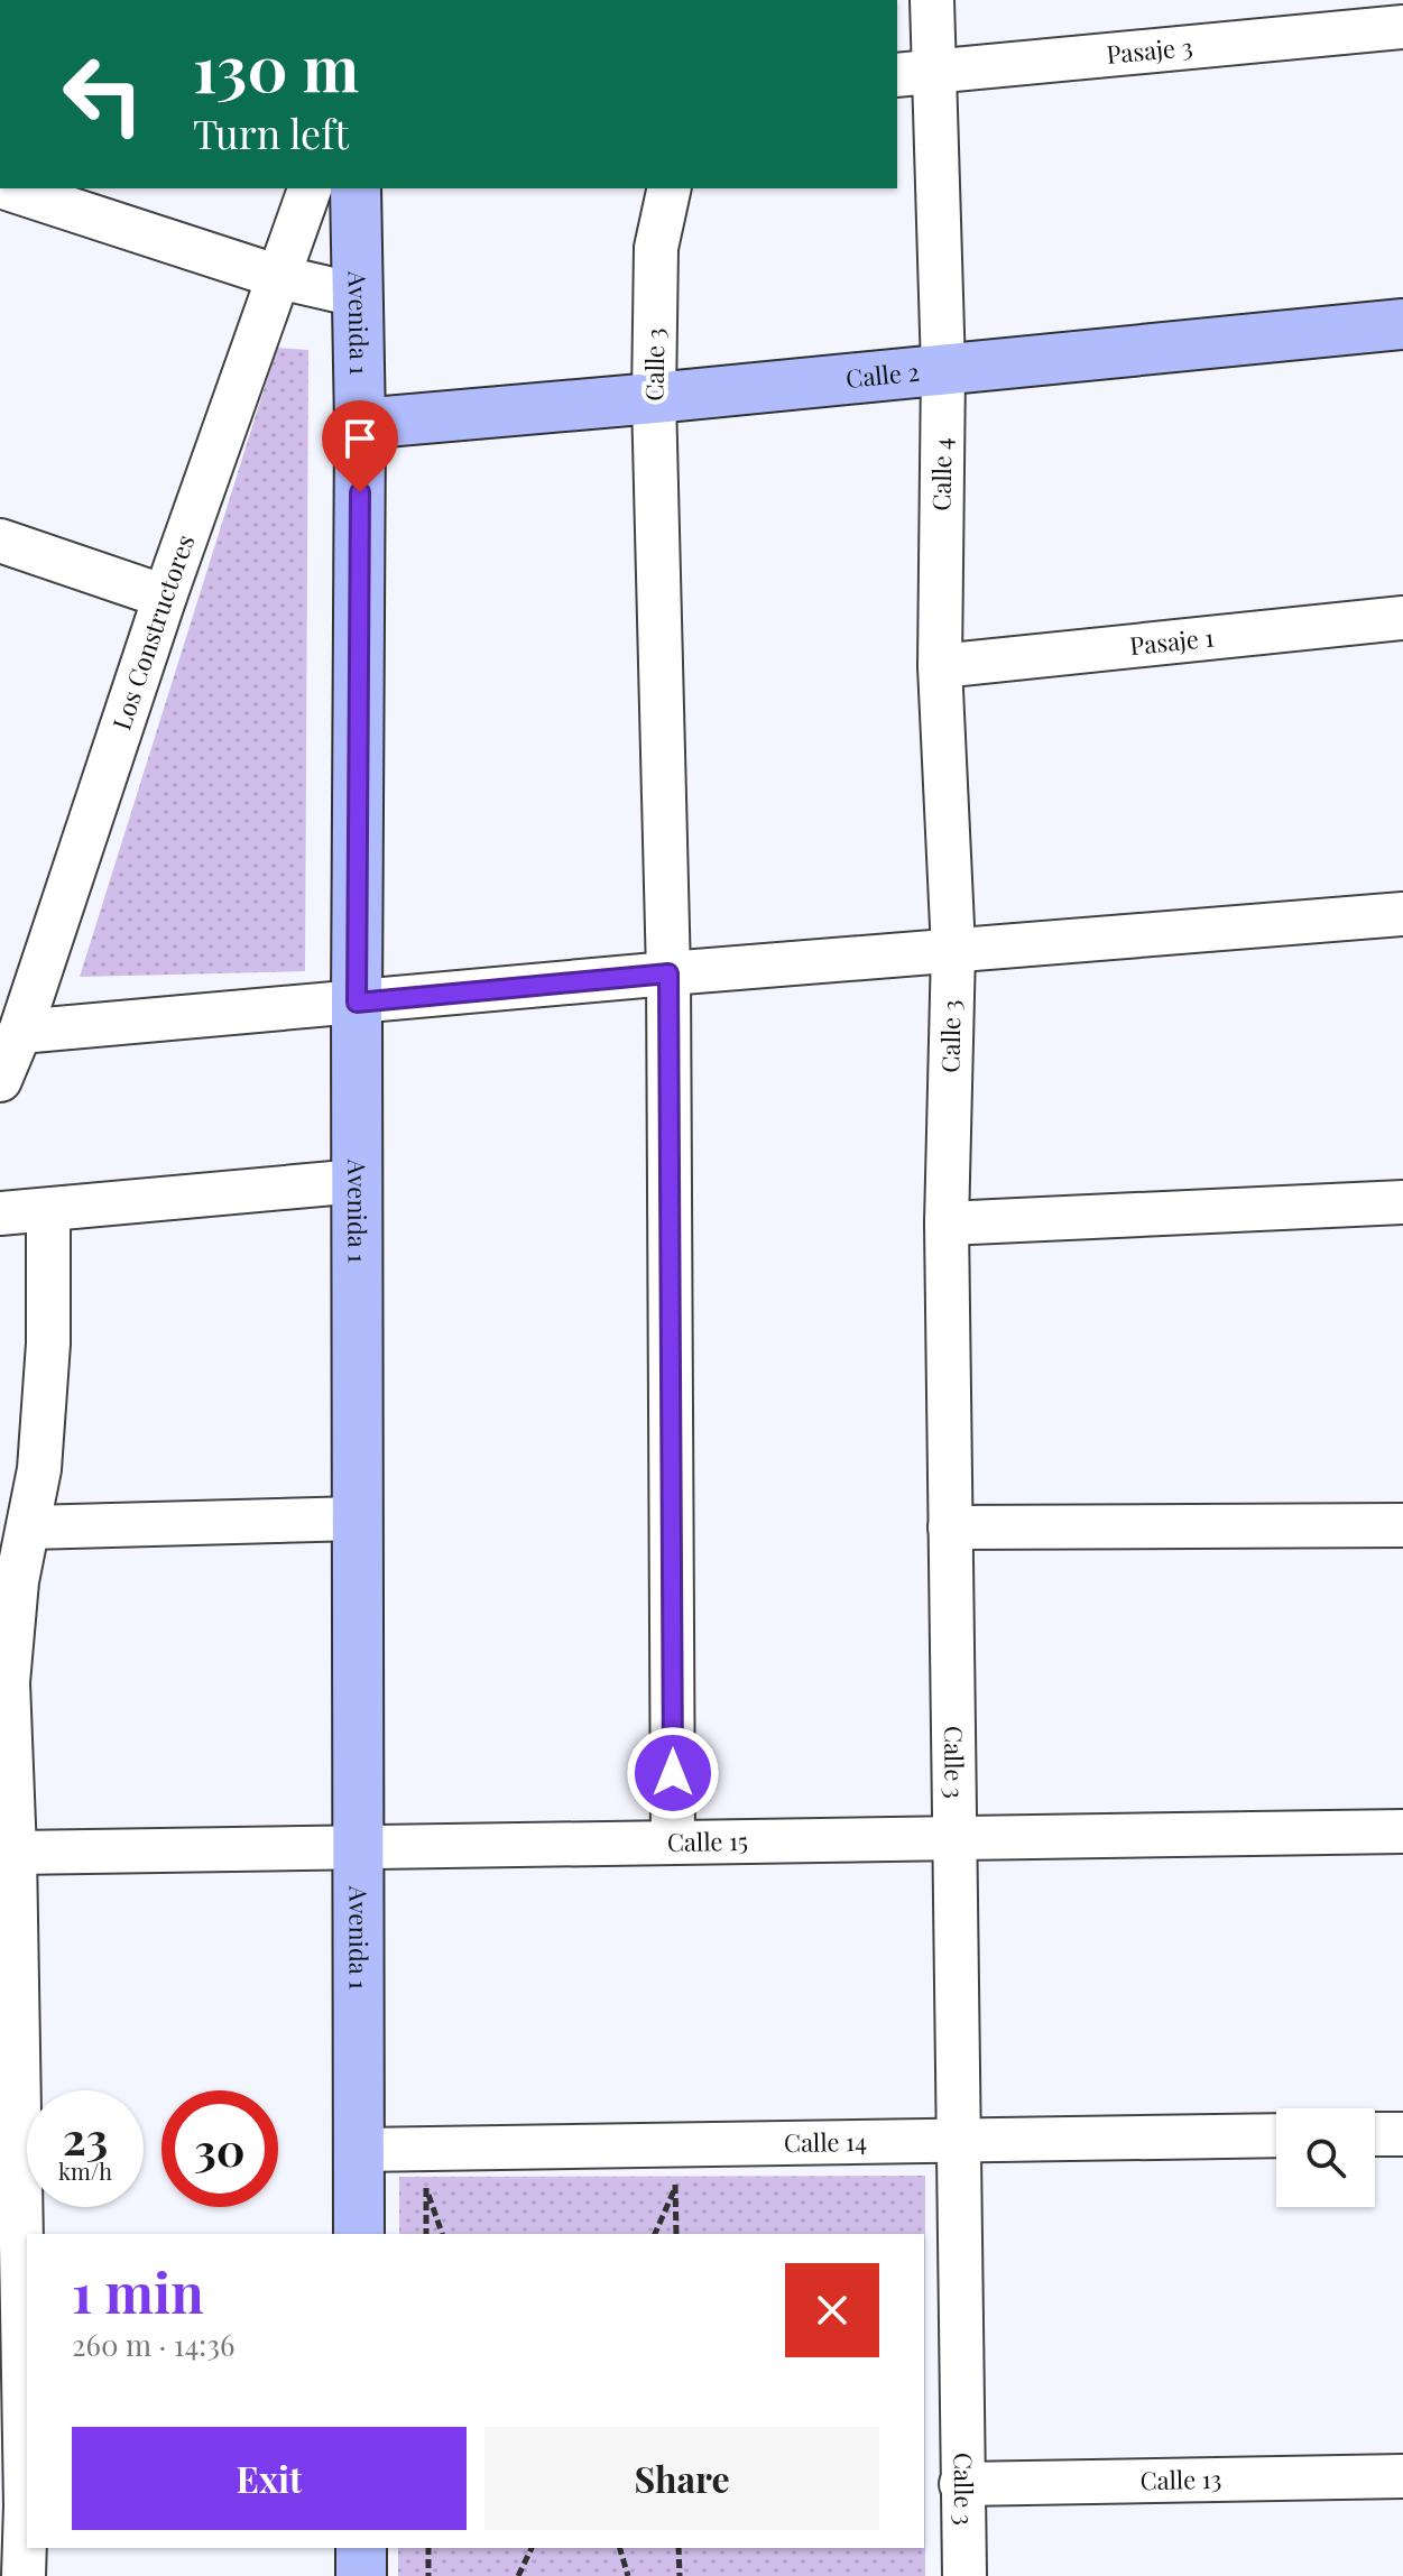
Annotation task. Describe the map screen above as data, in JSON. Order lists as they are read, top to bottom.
{
  "streets": {
    "street": [
      "Pasaje 3",
      "Avenida 1",
      "Calle 3",
      "Calle 2",
      "Calle 4",
      "Los Constructores",
      "Pasaje 1",
      "Calle 15",
      "Calle 14",
      "Calle 13"
    ]
  },
  "crossings": [
    ["Pasaje 3", "Calle 4"],
    ["Avenida 1", "Calle 2"],
    ["Avenida 1", "Calle 15"],
    ["Avenida 1", "Calle 14"],
    ["Calle 3", "Calle 2"],
    ["Calle 3", "Calle 4"],
    ["Calle 3", "Calle 15"],
    ["Calle 3", "Calle 14"],
    ["Calle 3", "Calle 13"],
    ["Calle 2", "Calle 4"],
    ["Calle 4", "Pasaje 1"]
  ],
  "page": {
    "turn": ["130 m", "Turn left"],
    "speed": "23 km/h",
    "limit": "30",
    "heading": ["1 min", "260 m · 14:36"],
    "buttons": ["Exit", "Share"]
  }
}
